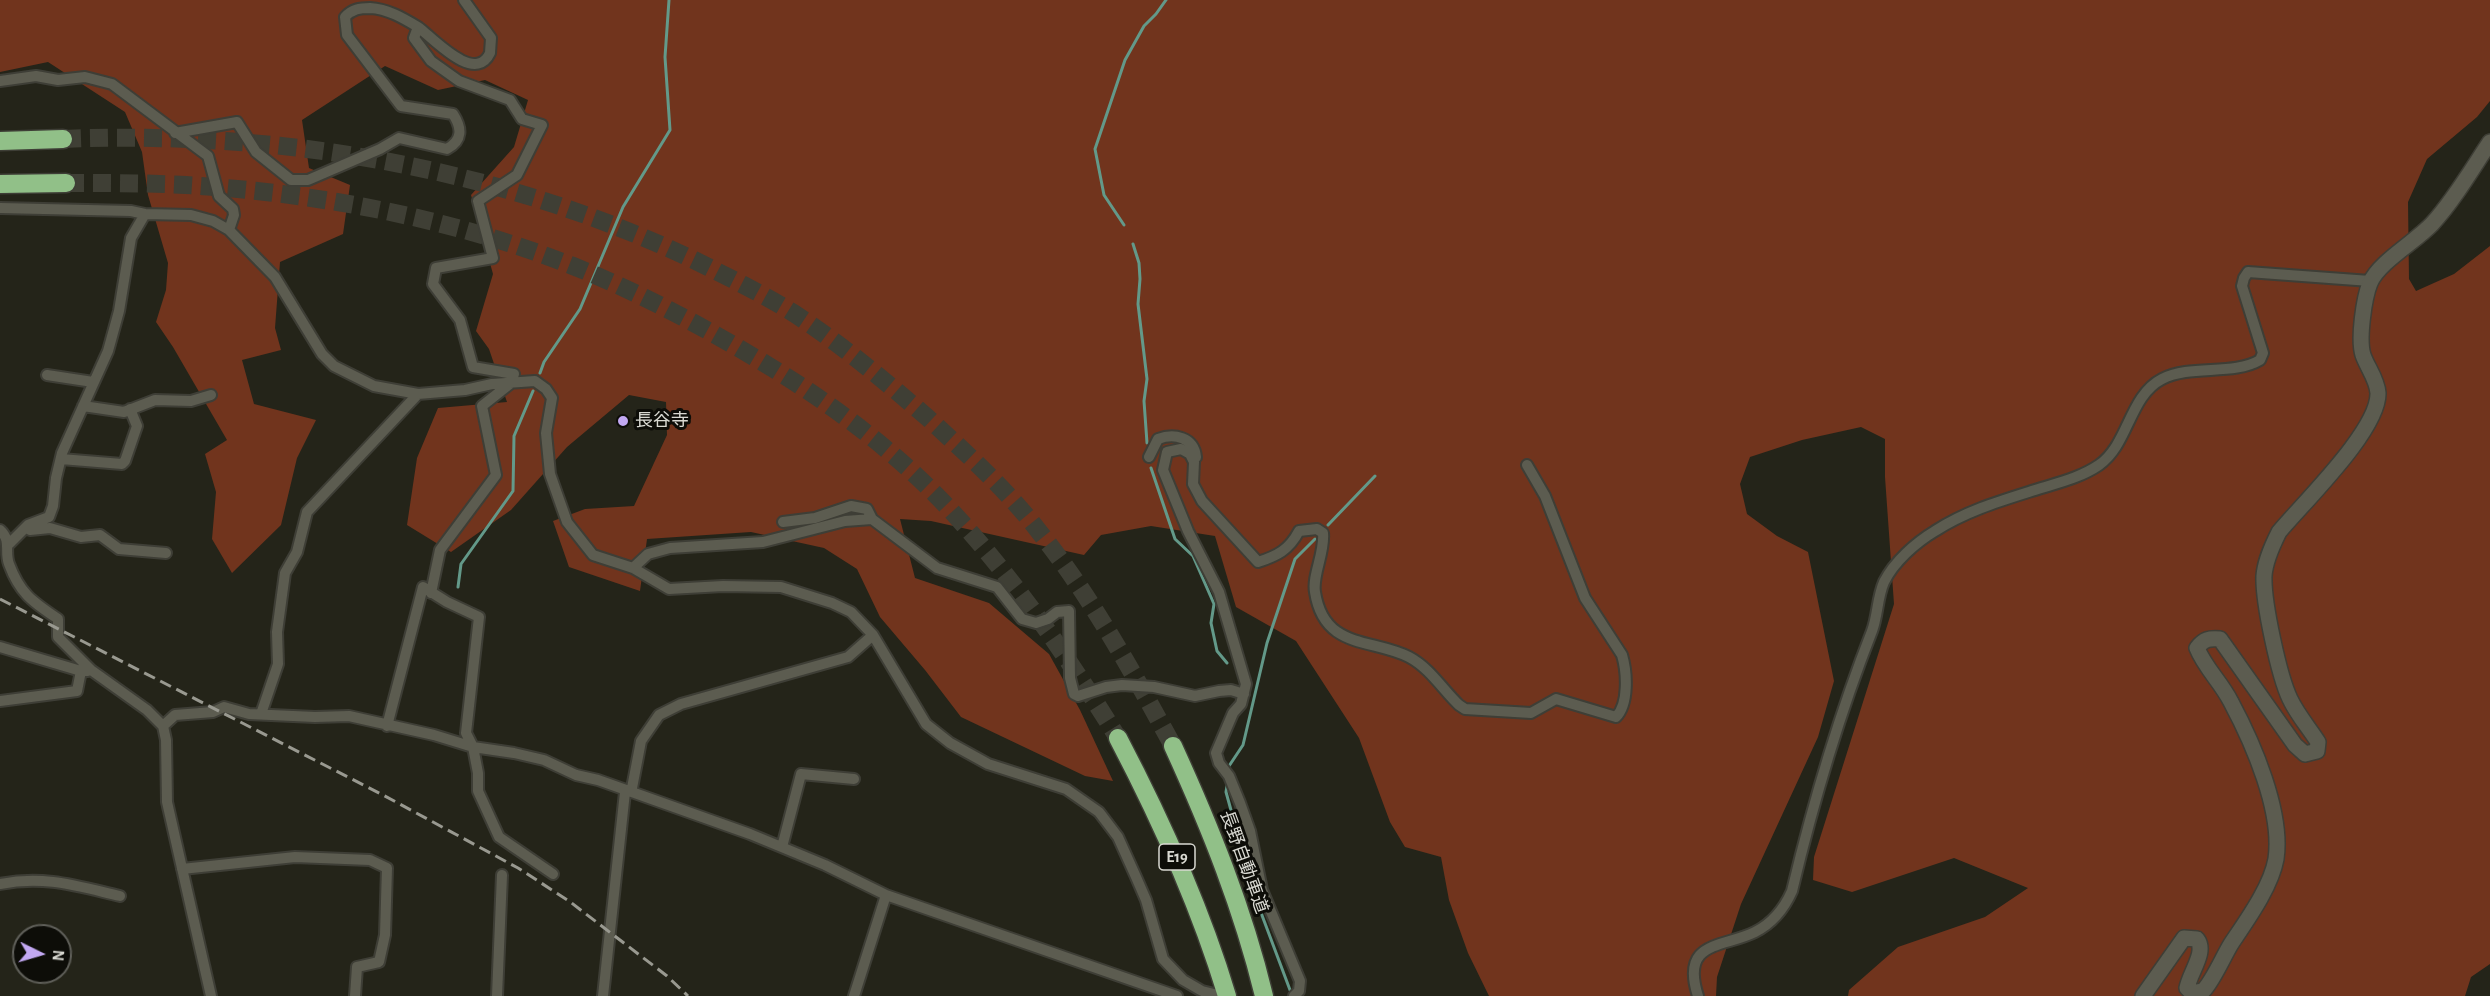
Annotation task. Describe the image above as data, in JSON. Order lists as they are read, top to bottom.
{
  "streets": {
    "highway": ["E19", "長野自動車道"]
  },
  "places": ["長谷寺"],
  "north": "right"
}
